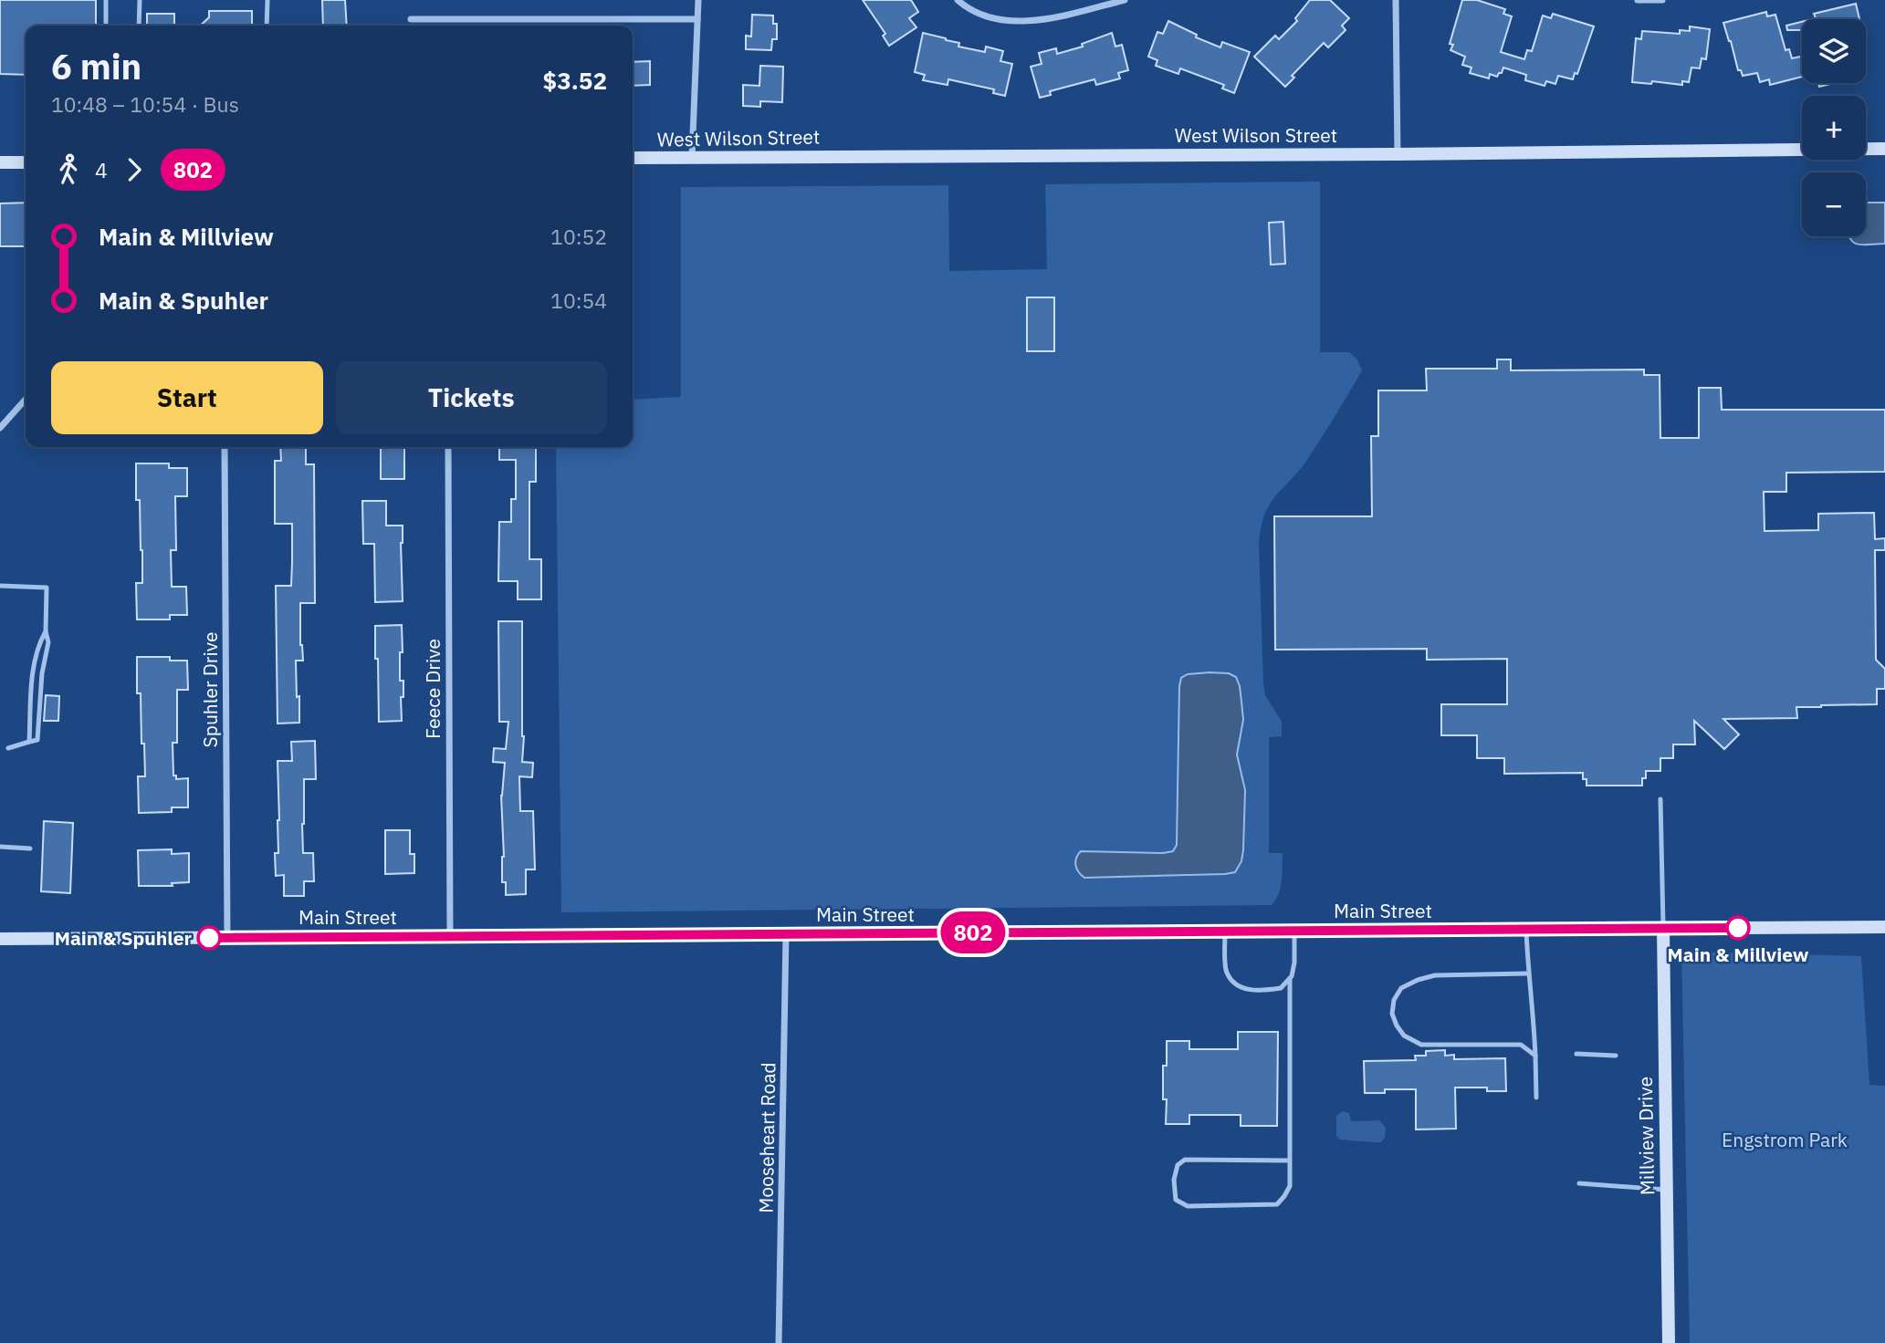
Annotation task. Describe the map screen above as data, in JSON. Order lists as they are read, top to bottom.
{
  "streets": {
    "main road": ["West Wilson Street", "Main Street", "Millview Drive"],
    "street": ["Feece Drive", "Spuhler Drive", "Mooseheart Road"]
  },
  "crossings": [
    ["Feece Drive", "Main Street"],
    ["Spuhler Drive", "Main Street"],
    ["Main Street", "Millview Drive"],
    ["Main Street", "Mooseheart Road"]
  ],
  "parks": ["Engstrom Park"],
  "places": ["Main & Millview", "Main & Spuhler"],
  "lines": ["bus line 802"],
  "page": {
    "on_map": "802",
    "map_buttons": ["+", "−"],
    "heading": ["6 min", "10:48 – 10:54 · Bus", "$3.52"],
    "legs": ["4", "802"],
    "list": [
      {
        "name": "Main & Millview",
        "value": "10:52"
      },
      {
        "name": "Main & Spuhler",
        "value": "10:54"
      }
    ],
    "buttons": ["Start", "Tickets"]
  }
}
